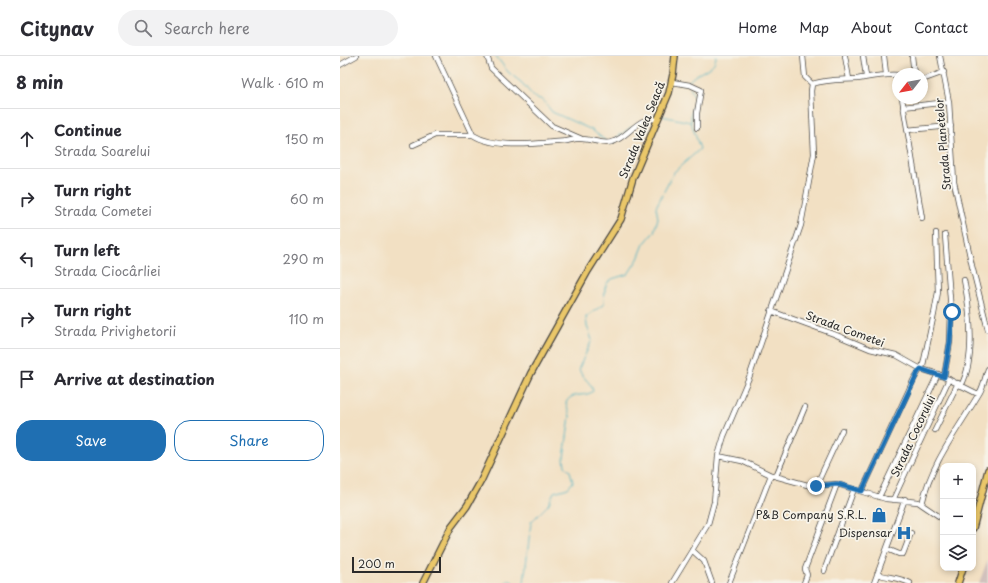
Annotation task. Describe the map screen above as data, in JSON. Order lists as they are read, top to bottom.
{
  "streets": {
    "main road": ["Strada Valea Seacă"],
    "street": ["Strada Planetelor", "Strada Cometei", "Strada Cocorului"]
  },
  "crossings": [
    ["Strada Cometei", "Strada Cocorului"]
  ],
  "places": {
    "shop": ["P&B Company S.R.L."],
    "hospital": ["Dispensar"]
  },
  "scale_bar": "200 m",
  "north": "bottom left",
  "page": {
    "header": "Citynav",
    "search": "Search here",
    "nav": [
      "Home",
      "Map",
      "About",
      "Contact"
    ],
    "heading": ["8 min", "Walk · 610 m"],
    "list": [
      ["Continue", "Strada Soarelui", "150 m"],
      ["Turn right", "Strada Cometei", "60 m"],
      ["Turn left", "Strada Ciocârliei", "290 m"],
      ["Turn right", "Strada Privighetorii", "110 m"],
      "Arrive at destination"
    ],
    "buttons": ["Save", "Share"],
    "map_buttons": ["+", "−"],
    "scale": "200 m"
  }
}
